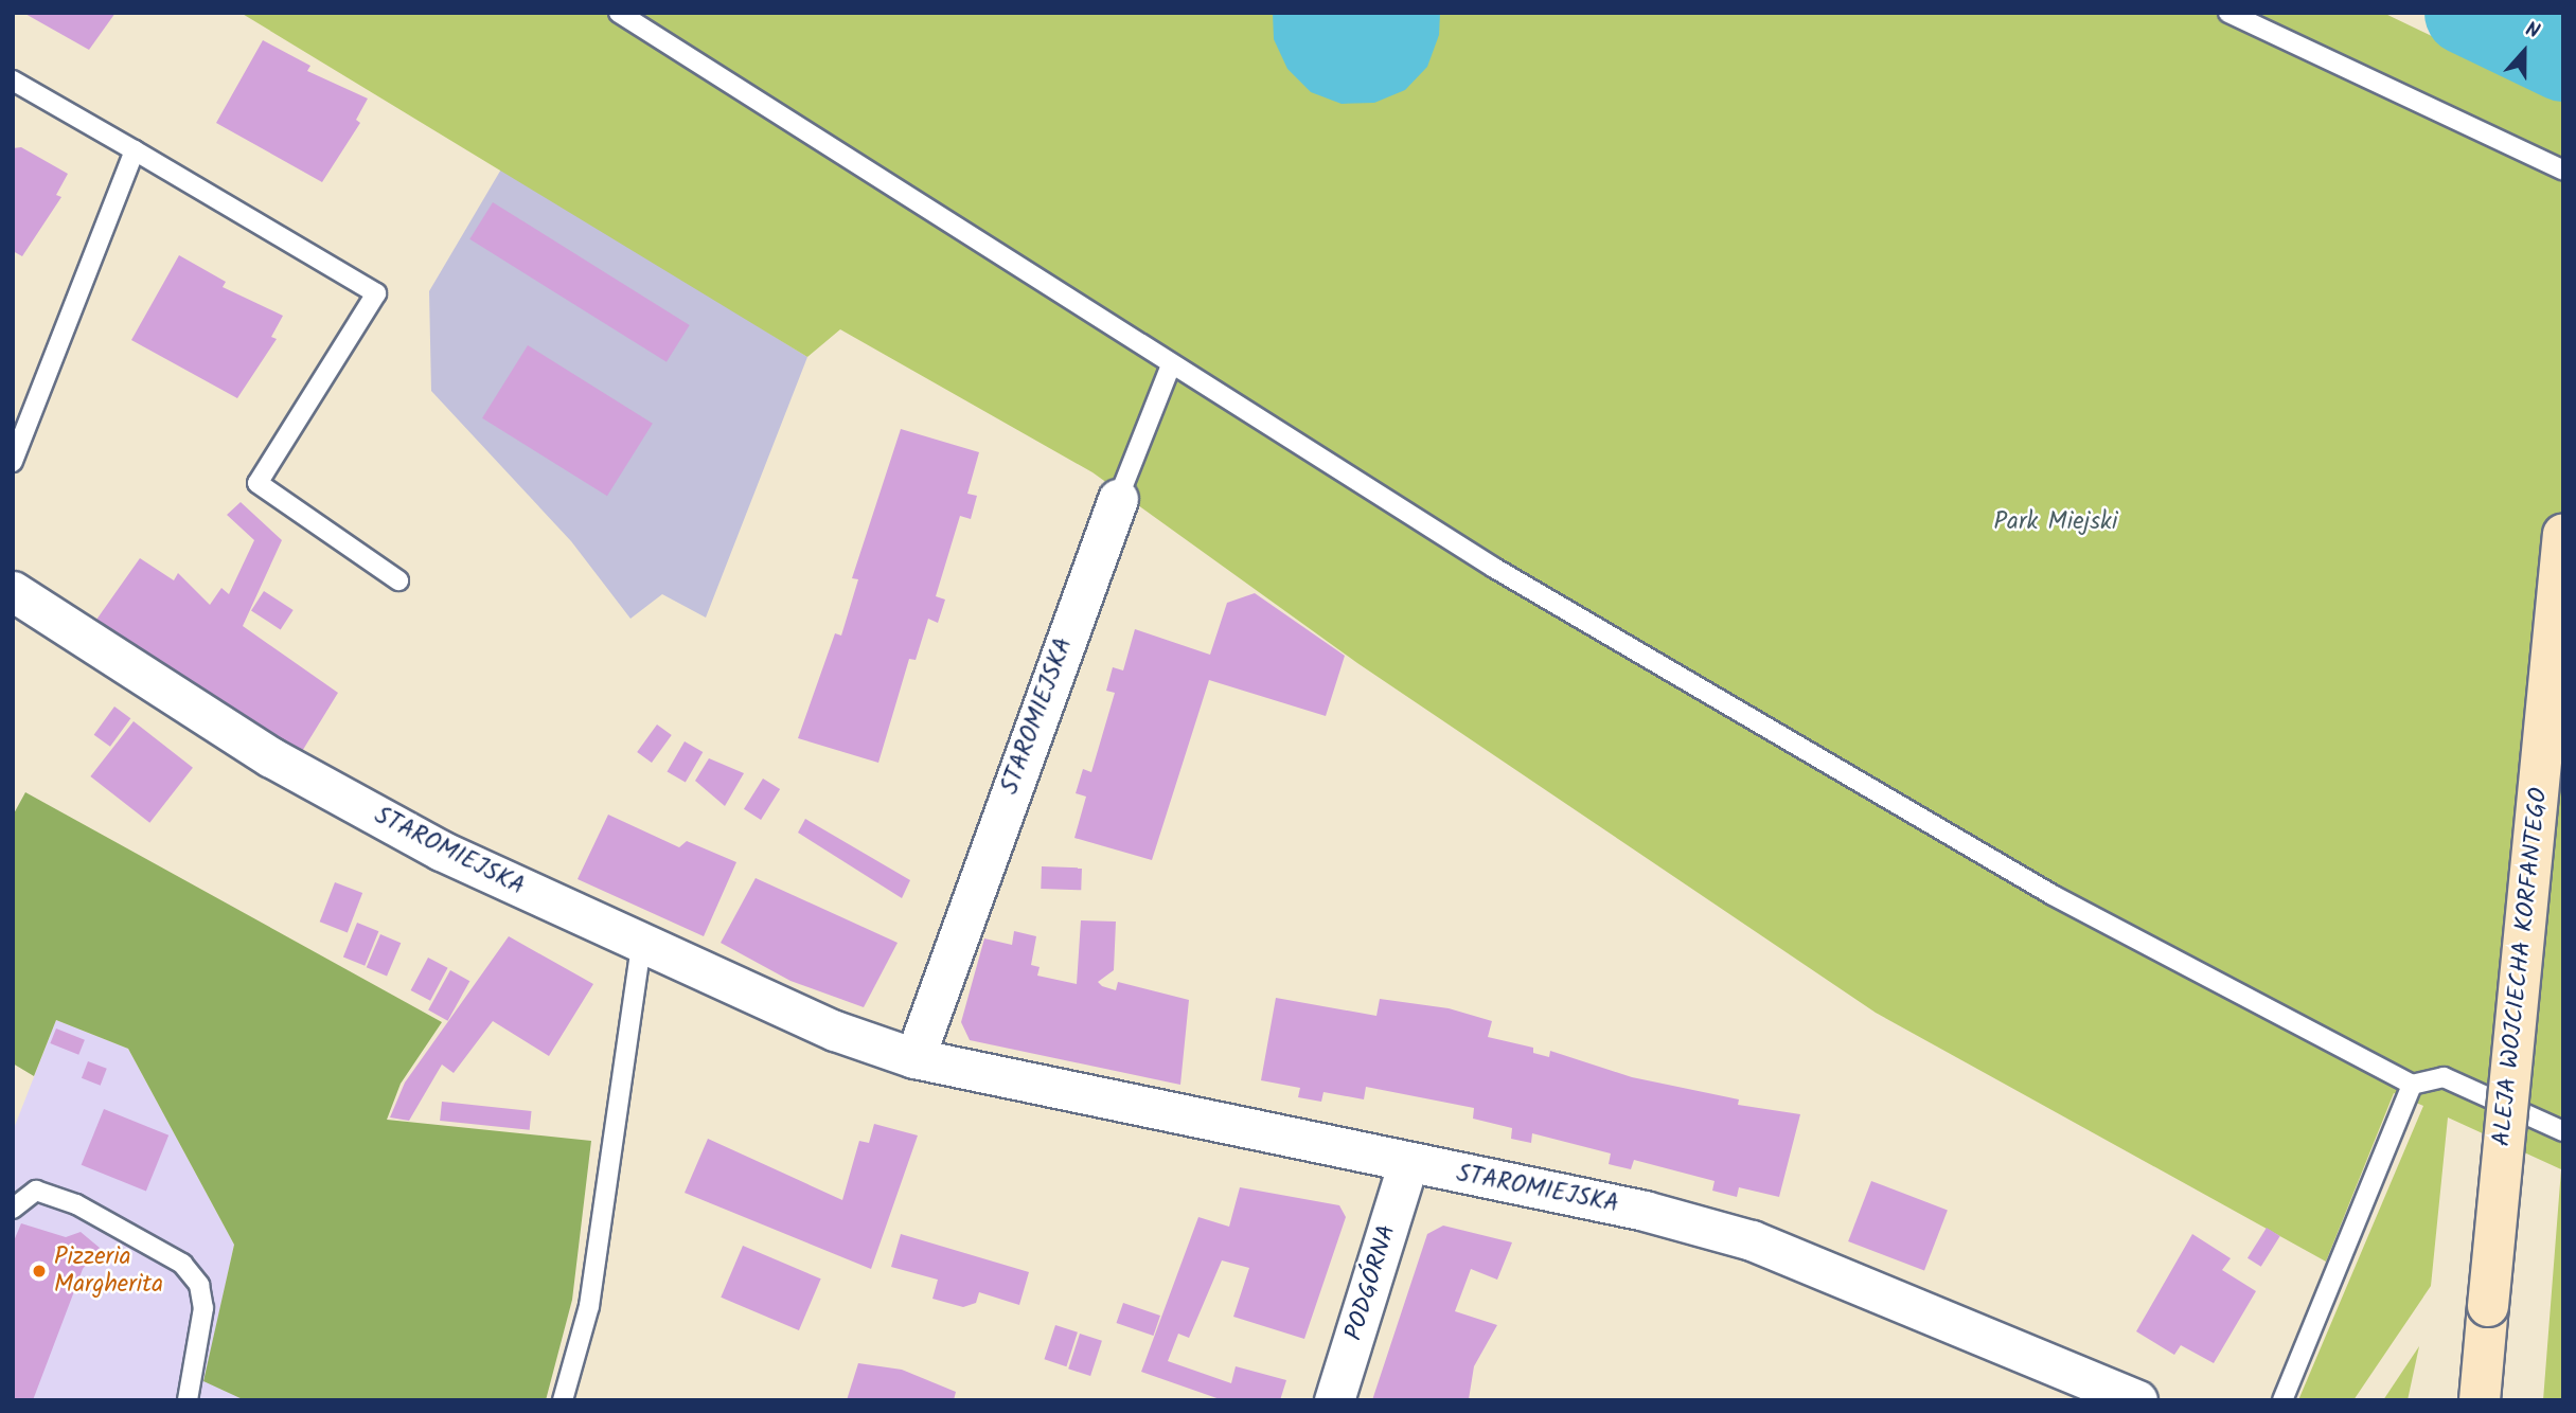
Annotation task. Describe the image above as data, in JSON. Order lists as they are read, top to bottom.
{
  "streets": {
    "main road": ["ALEJA WOJCIECHA KORFANTEGO"],
    "street": ["STAROMIEJSKA", "PODGÓRNA"]
  },
  "crossings": [
    ["STAROMIEJSKA", "PODGÓRNA"]
  ],
  "parks": ["Park Miejski"],
  "places": ["Pizzeria Margherita"],
  "north": "top"
}
